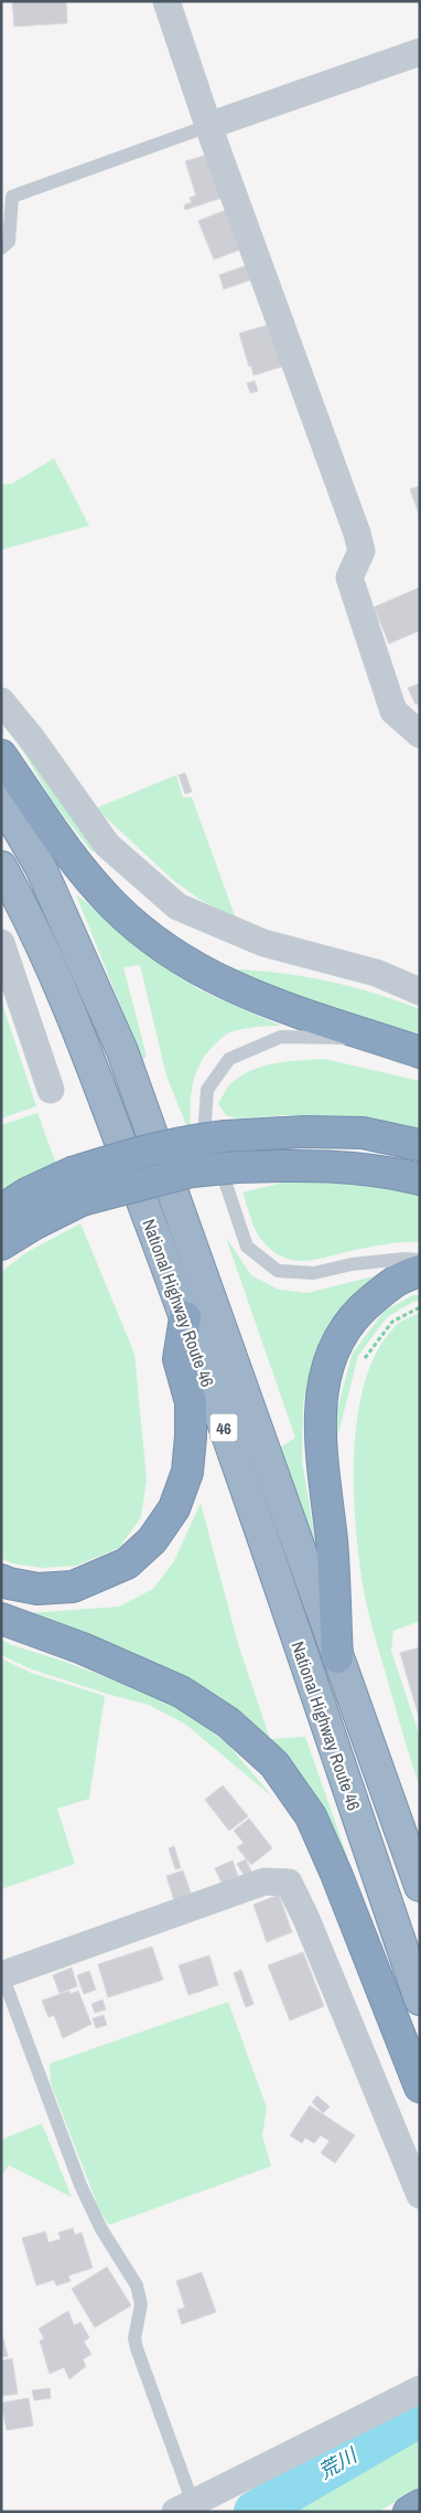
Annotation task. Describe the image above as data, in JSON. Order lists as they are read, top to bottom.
{
  "streets": {
    "highway": ["National Highway Route 46", "46"]
  },
  "water": ["荒川"]
}
